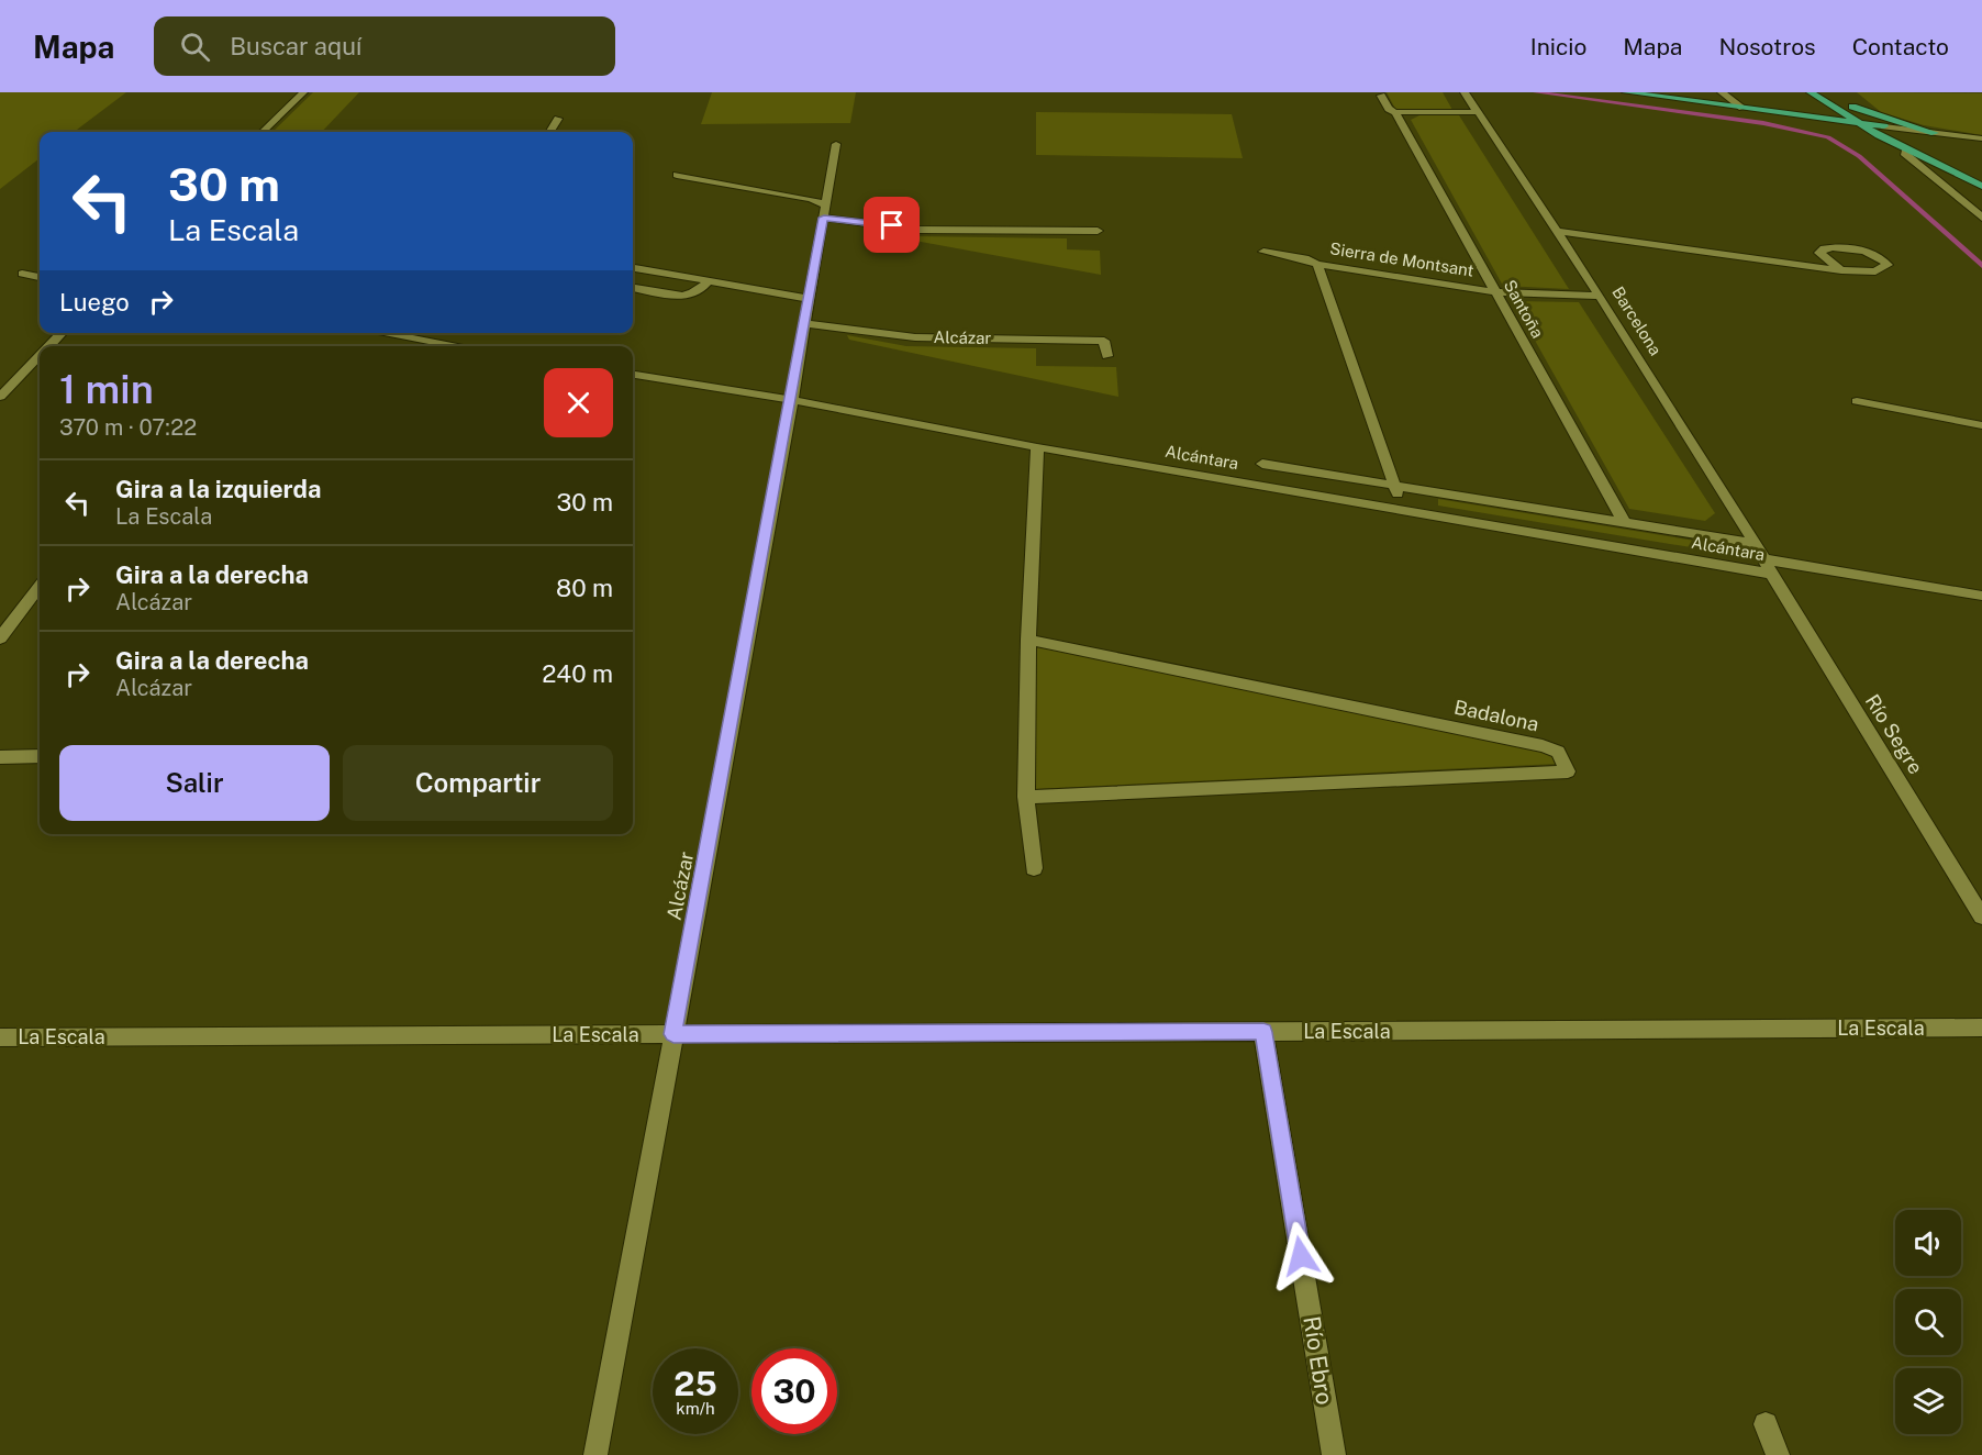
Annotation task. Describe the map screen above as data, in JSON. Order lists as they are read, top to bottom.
{
  "streets": {
    "street": [
      "Sierra de Montsant",
      "Santoña",
      "Barcelona",
      "Alcázar",
      "Alcántara",
      "Badalona",
      "Río Segre",
      "La Escala",
      "Río Ebro"
    ]
  },
  "crossings": [
    ["Sierra de Montsant", "Santoña"],
    ["Sierra de Montsant", "Barcelona"],
    ["Sierra de Montsant", "Alcántara"],
    ["Santoña", "Alcántara"],
    ["Barcelona", "Alcántara"],
    ["Barcelona", "Río Segre"],
    ["Alcázar", "Alcántara"],
    ["Alcázar", "La Escala"],
    ["Alcántara", "Río Segre"],
    ["La Escala", "Río Ebro"]
  ],
  "page": {
    "header": "Mapa",
    "search": "Buscar aquí",
    "nav": [
      "Inicio",
      "Mapa",
      "Nosotros",
      "Contacto"
    ],
    "turn": ["30 m", "La Escala"],
    "then": "Luego",
    "heading": ["1 min", "370 m · 07:22"],
    "list": [
      {
        "name": "Gira a la izquierda",
        "note": "La Escala",
        "value": "30 m"
      },
      {
        "name": "Gira a la derecha",
        "note": "Alcázar",
        "value": "80 m"
      },
      {
        "name": "Gira a la derecha",
        "note": "Alcázar",
        "value": "240 m"
      }
    ],
    "buttons": ["Salir", "Compartir"],
    "speed": "25 km/h",
    "limit": "30"
  }
}
